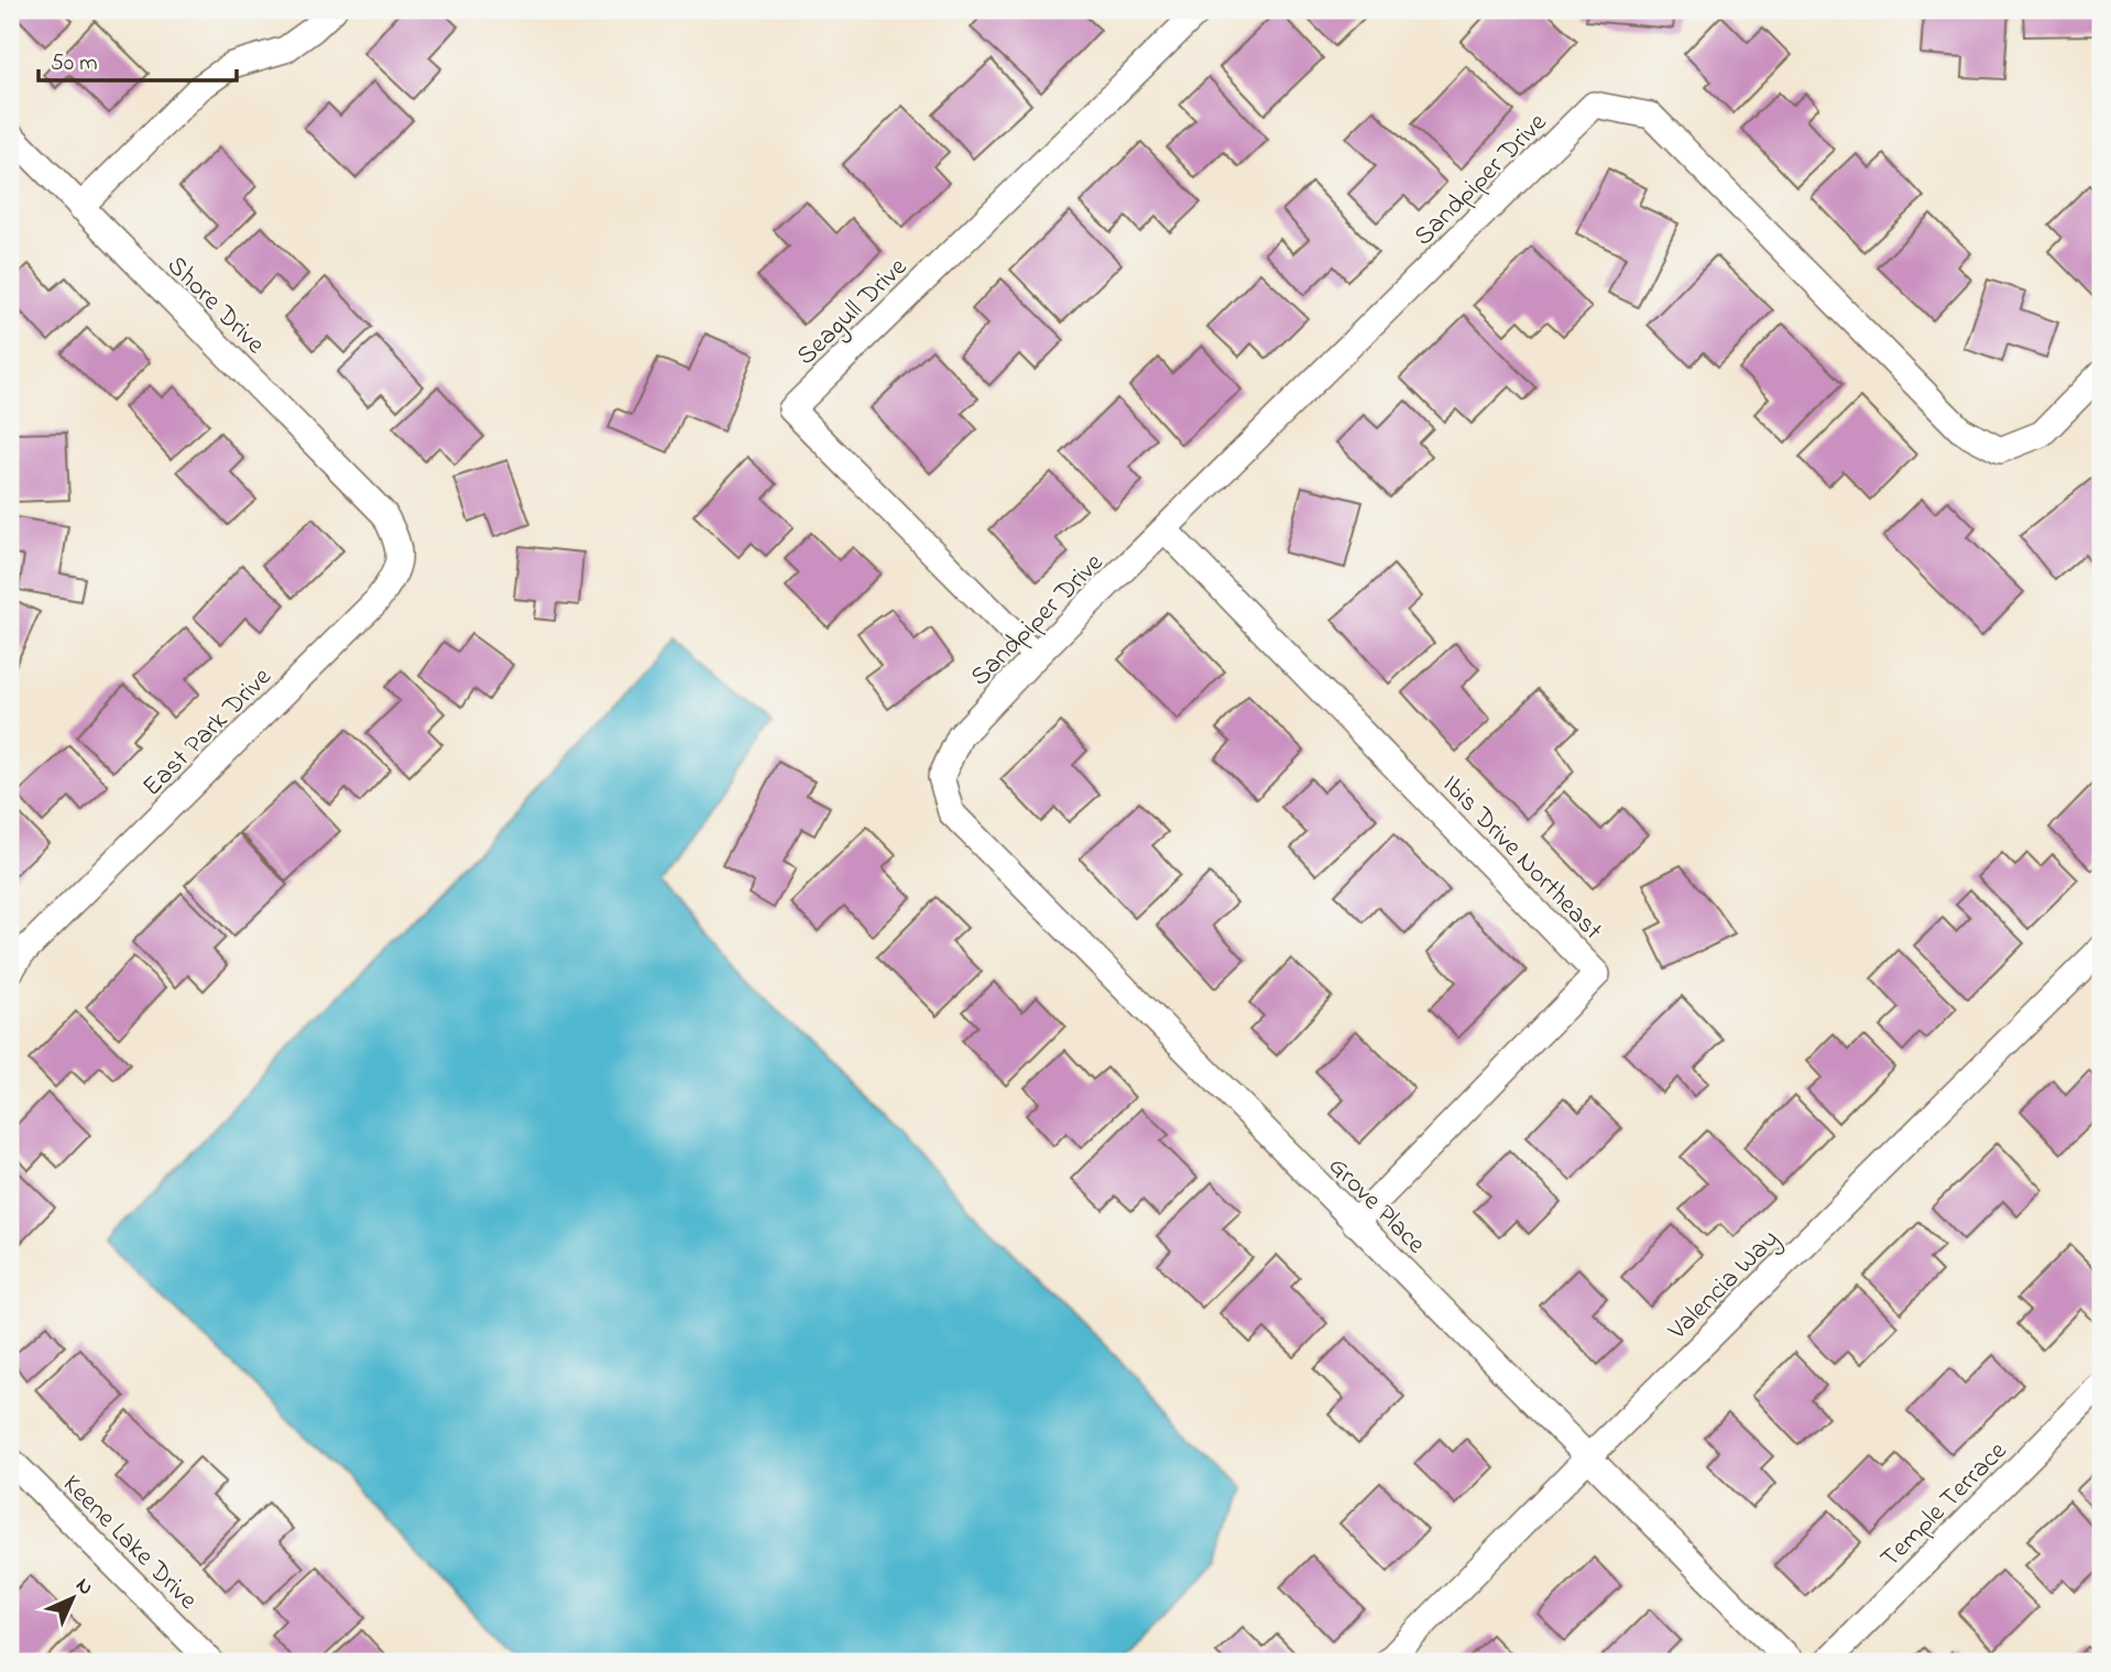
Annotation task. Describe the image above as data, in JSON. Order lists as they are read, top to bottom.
{
  "streets": {
    "street": [
      "Sandpiper Drive",
      "Shore Drive",
      "Seagull Drive",
      "East Park Drive",
      "Ibis Drive Northeast",
      "Grove Place",
      "Valencia Way",
      "Temple Terrace",
      "Keene Lake Drive"
    ]
  },
  "crossings": [
    ["Sandpiper Drive", "Seagull Drive"],
    ["Sandpiper Drive", "Ibis Drive Northeast"],
    ["Sandpiper Drive", "Grove Place"],
    ["Shore Drive", "East Park Drive"],
    ["Ibis Drive Northeast", "Grove Place"],
    ["Grove Place", "Valencia Way"]
  ],
  "scale_bar": "50 m",
  "north": "top right"
}
